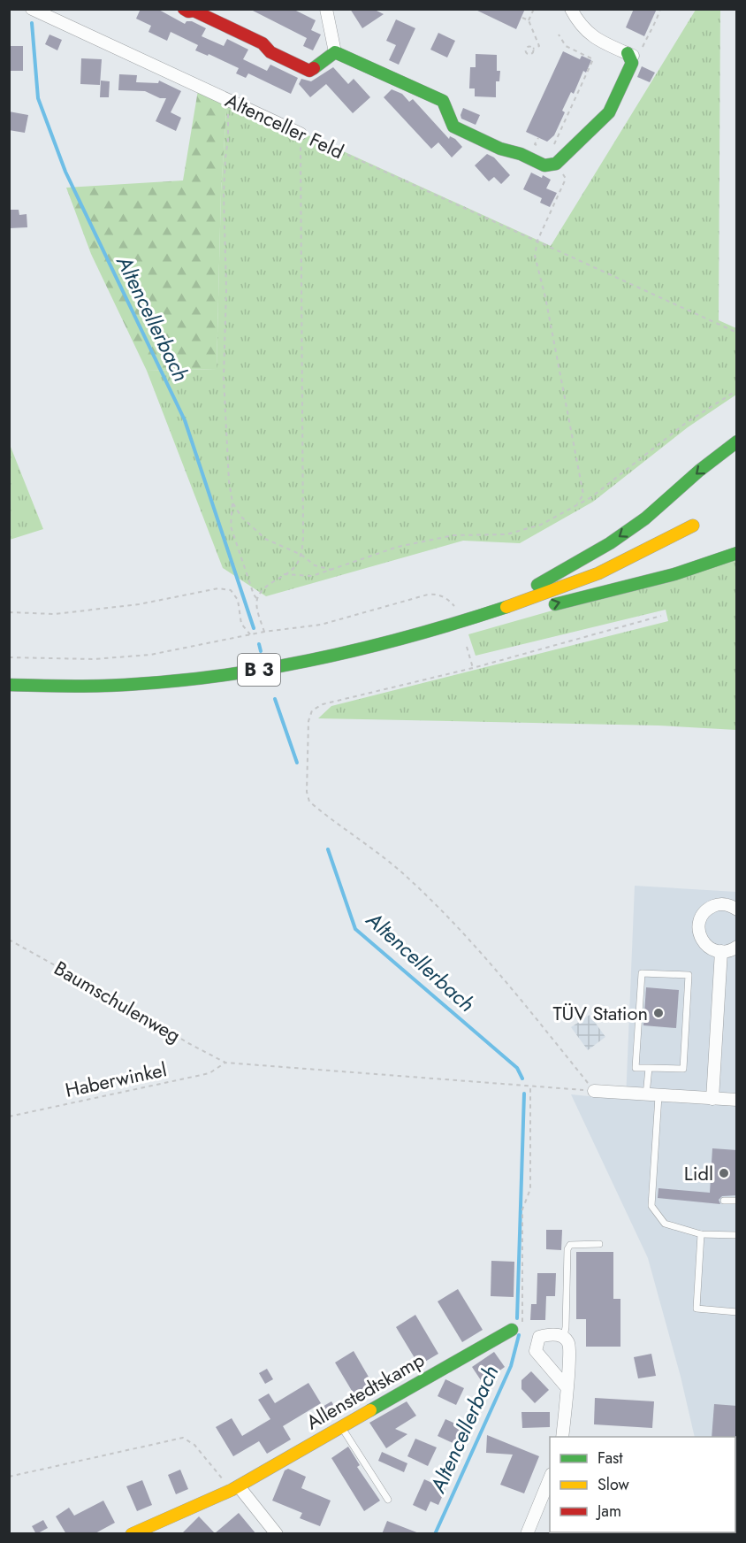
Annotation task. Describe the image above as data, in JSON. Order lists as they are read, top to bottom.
{
  "streets": {
    "main road": ["B 3", "Allenstedtskamp"],
    "street": ["Altenceller Feld"],
    "path": ["Baumschulenweg", "Haberwinkel"]
  },
  "crossings": [
    ["Baumschulenweg", "Haberwinkel"]
  ],
  "water": ["Altencellerbach"],
  "places": ["TÜV Station", "Lidl"],
  "legend": ["Fast", "Slow", "Jam"]
}
